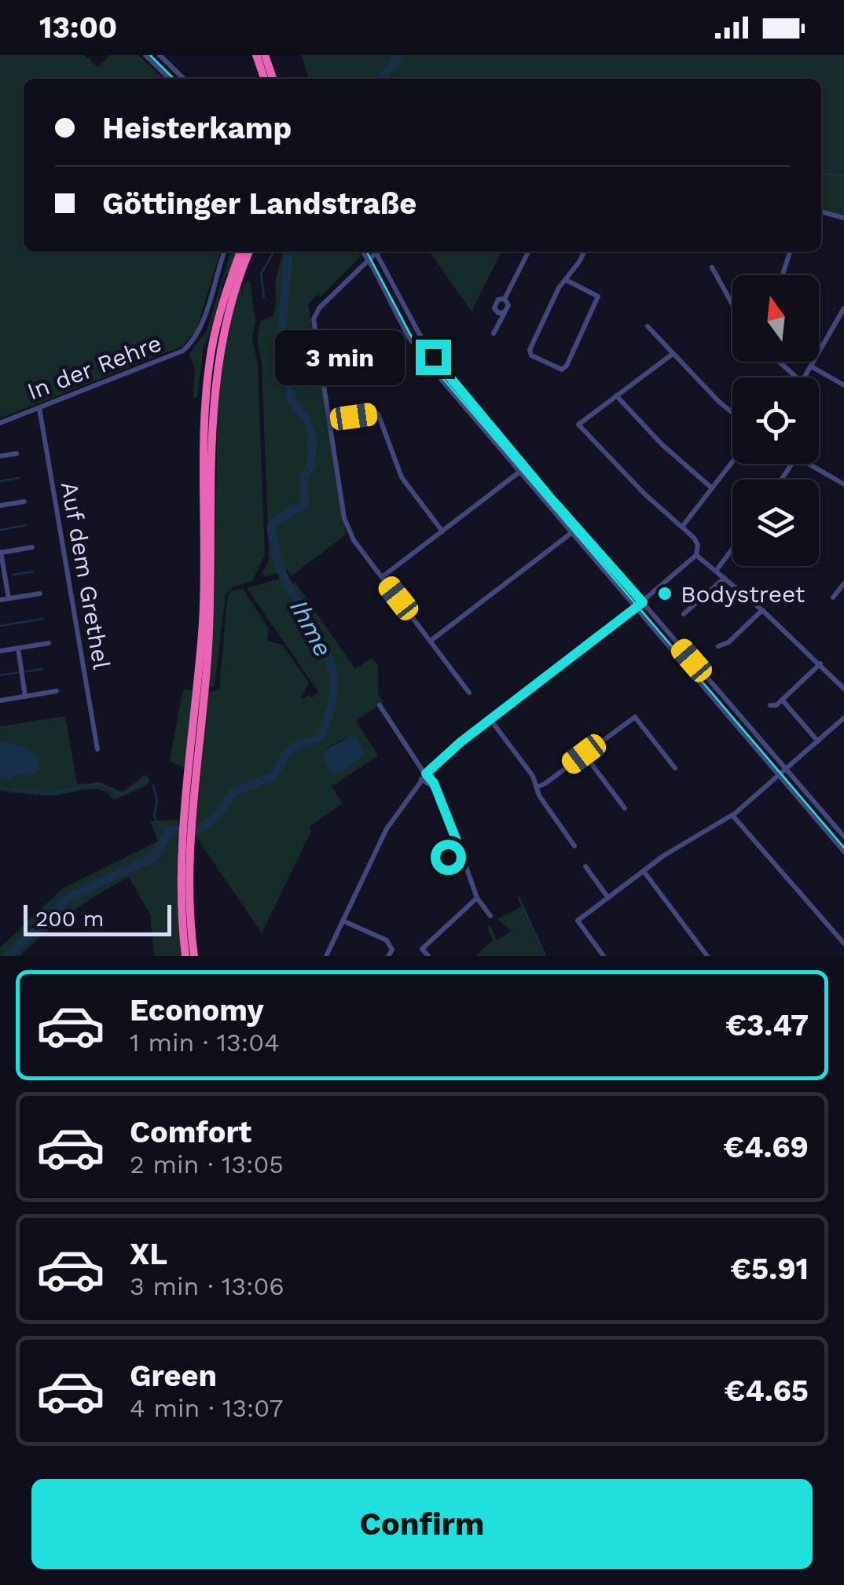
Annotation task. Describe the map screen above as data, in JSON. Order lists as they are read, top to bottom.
{
  "streets": {
    "street": ["In der Rehre", "Auf dem Grethel"]
  },
  "crossings": [
    ["In der Rehre", "Auf dem Grethel"]
  ],
  "water": ["Ihme"],
  "places": ["Bodystreet"],
  "scale_bar": "200 m",
  "north": "top",
  "page": {
    "status": "13:00",
    "banner": ["Heisterkamp", "Göttinger Landstraße"],
    "bubble": "3 min",
    "scale": "200 m",
    "list": [
      {
        "name": "Economy",
        "note": "1 min · 13:04",
        "value": "€3.47"
      },
      {
        "name": "Comfort",
        "note": "2 min · 13:05",
        "value": "€4.69"
      },
      {
        "name": "XL",
        "note": "3 min · 13:06",
        "value": "€5.91"
      },
      {
        "name": "Green",
        "note": "4 min · 13:07",
        "value": "€4.65"
      }
    ],
    "buttons": "Confirm"
  }
}
